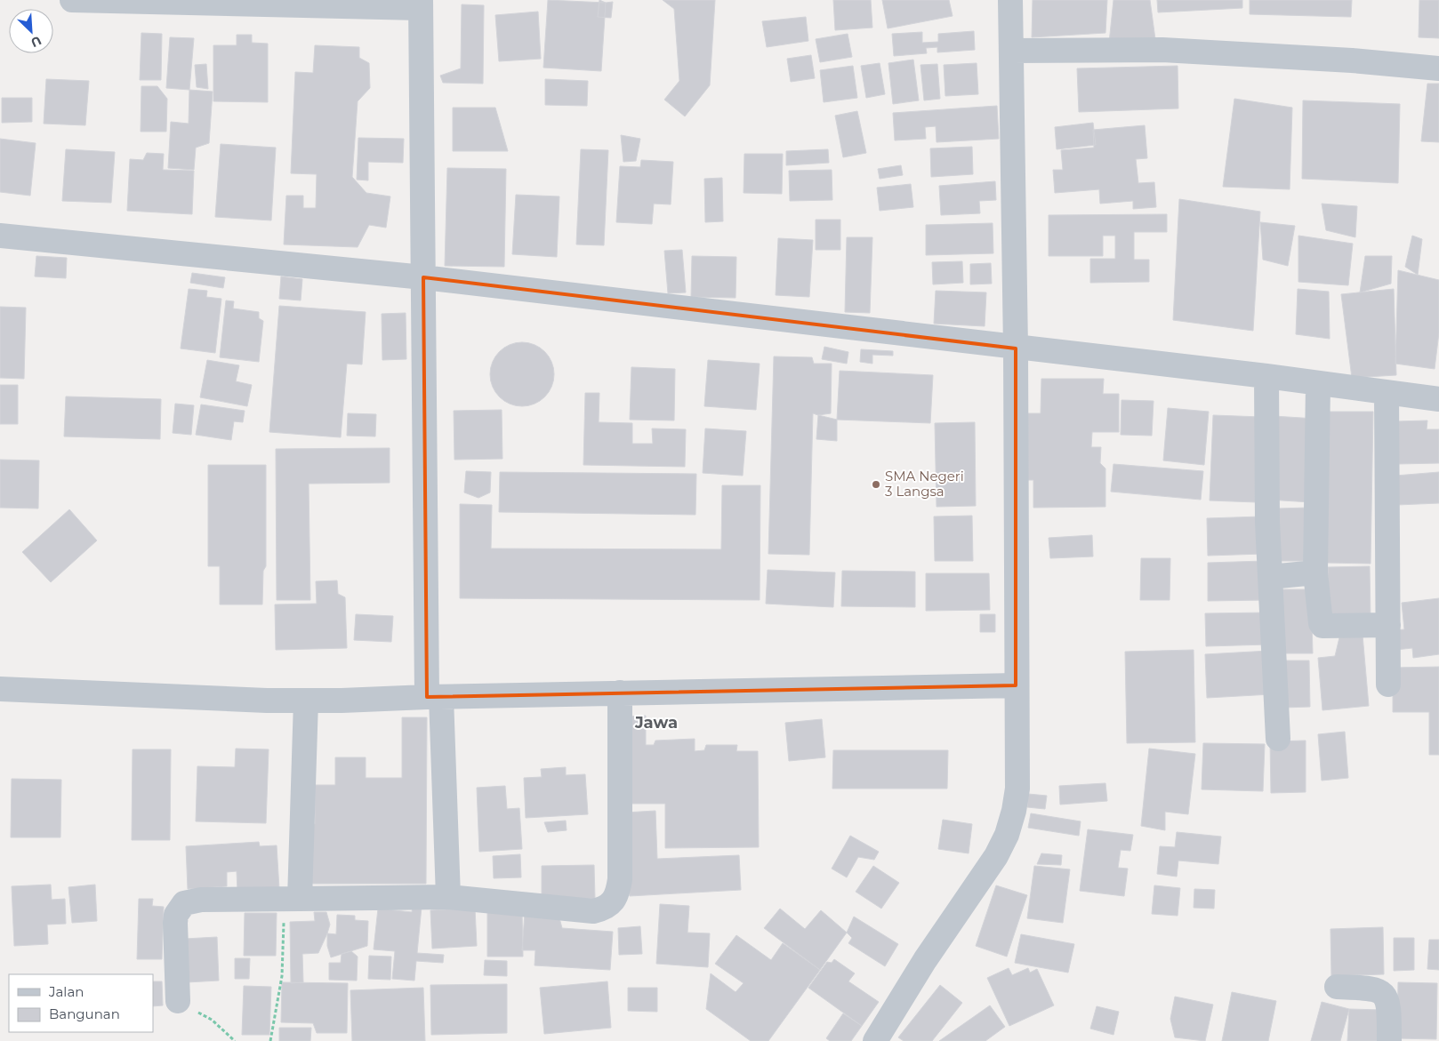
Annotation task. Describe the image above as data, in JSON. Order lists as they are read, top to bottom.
{
  "districts": ["Jawa"],
  "places": ["SMA Negeri 3 Langsa"],
  "legend": ["Jalan", "Bangunan"],
  "north": "bottom right"
}
